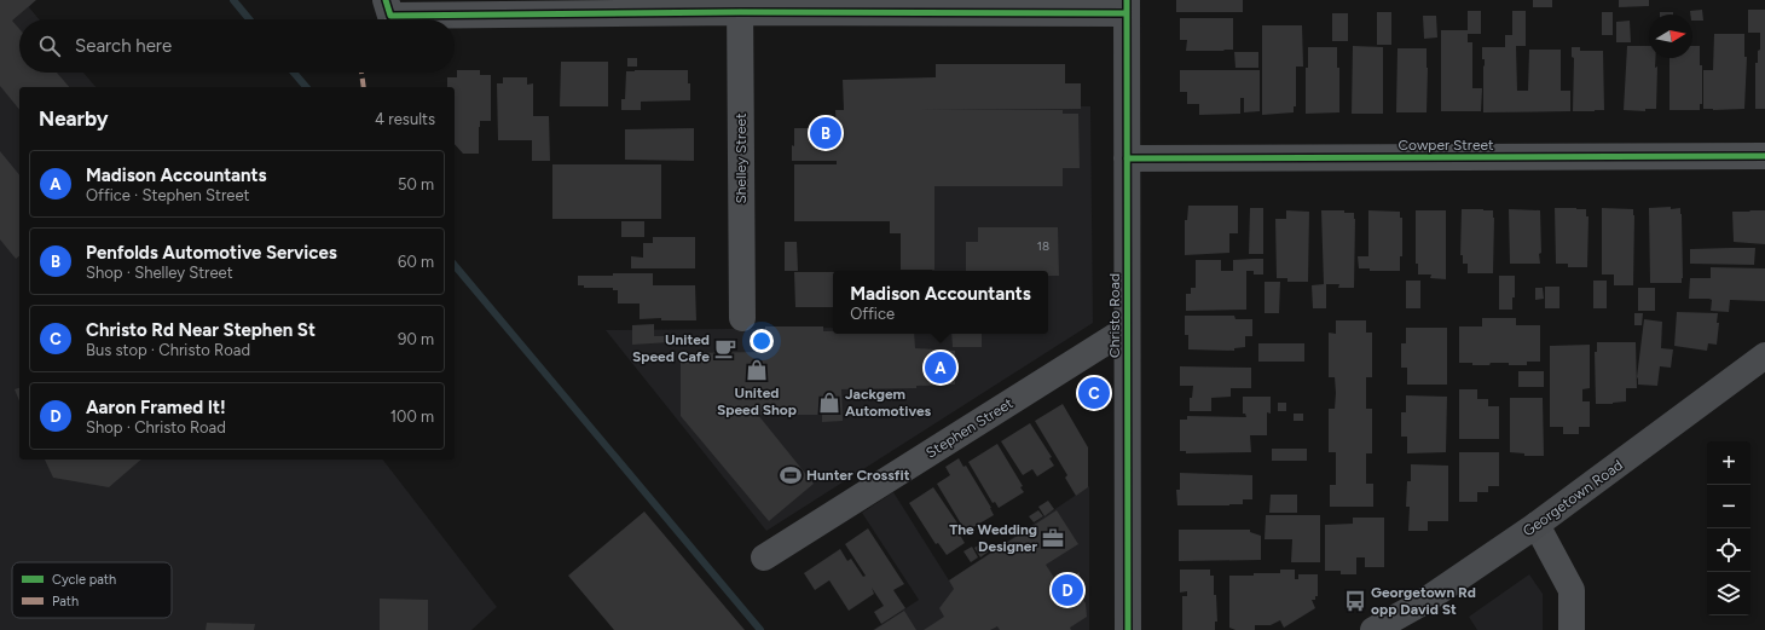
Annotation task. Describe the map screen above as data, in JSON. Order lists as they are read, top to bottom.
{
  "streets": {
    "street": [
      "Cowper Street",
      "Shelley Street",
      "Christo Road",
      "Stephen Street",
      "Georgetown Road"
    ]
  },
  "crossings": [
    ["Cowper Street", "Christo Road"],
    ["Christo Road", "Stephen Street"]
  ],
  "places": {
    "cafe": ["United Speed Cafe"],
    "shop": ["United Speed Shop", "Jackgem Automotives"],
    "sports": ["Hunter Crossfit"],
    "office": ["The Wedding Designer"],
    "bus stop": ["Georgetown Rd opp David St"]
  },
  "house_numbers": ["18"],
  "legend": ["Cycle path", "Path"],
  "north": "right",
  "page": {
    "search": "Search here",
    "heading": ["Nearby", "4 results"],
    "pins": [
      "B",
      "A",
      "C",
      "D"
    ],
    "list": [
      {
        "mark": "A",
        "name": "Madison Accountants",
        "note": "Office · Stephen Street",
        "value": "50 m"
      },
      {
        "mark": "B",
        "name": "Penfolds Automotive Services",
        "note": "Shop · Shelley Street",
        "value": "60 m"
      },
      {
        "mark": "C",
        "name": "Christo Rd Near Stephen St",
        "note": "Bus stop · Christo Road",
        "value": "90 m"
      },
      {
        "mark": "D",
        "name": "Aaron Framed It!",
        "note": "Shop · Christo Road",
        "value": "100 m"
      }
    ],
    "popup": ["Madison Accountants", "Office"],
    "map_buttons": ["+", "−"]
  }
}
